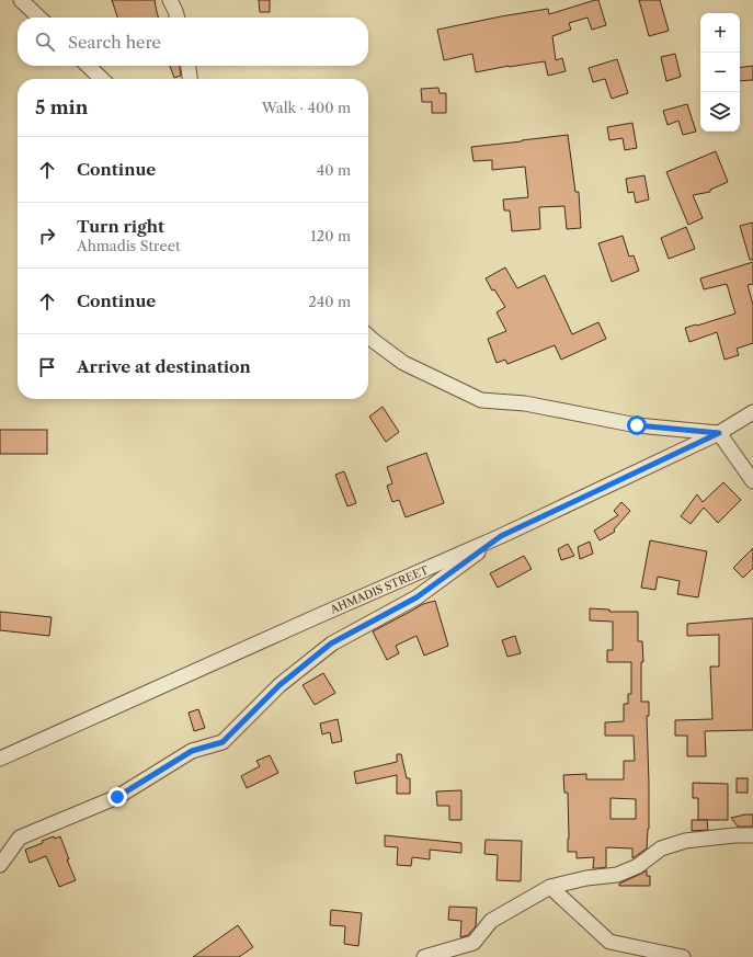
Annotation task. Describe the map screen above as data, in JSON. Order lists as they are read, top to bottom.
{
  "streets": {
    "street": ["AHMADIS STREET"]
  },
  "page": {
    "map_buttons": ["+", "−"],
    "search": "Search here",
    "heading": ["5 min", "Walk · 400 m"],
    "list": [
      ["Continue", "40 m"],
      ["Turn right", "Ahmadis Street", "120 m"],
      ["Continue", "240 m"],
      "Arrive at destination"
    ]
  }
}
